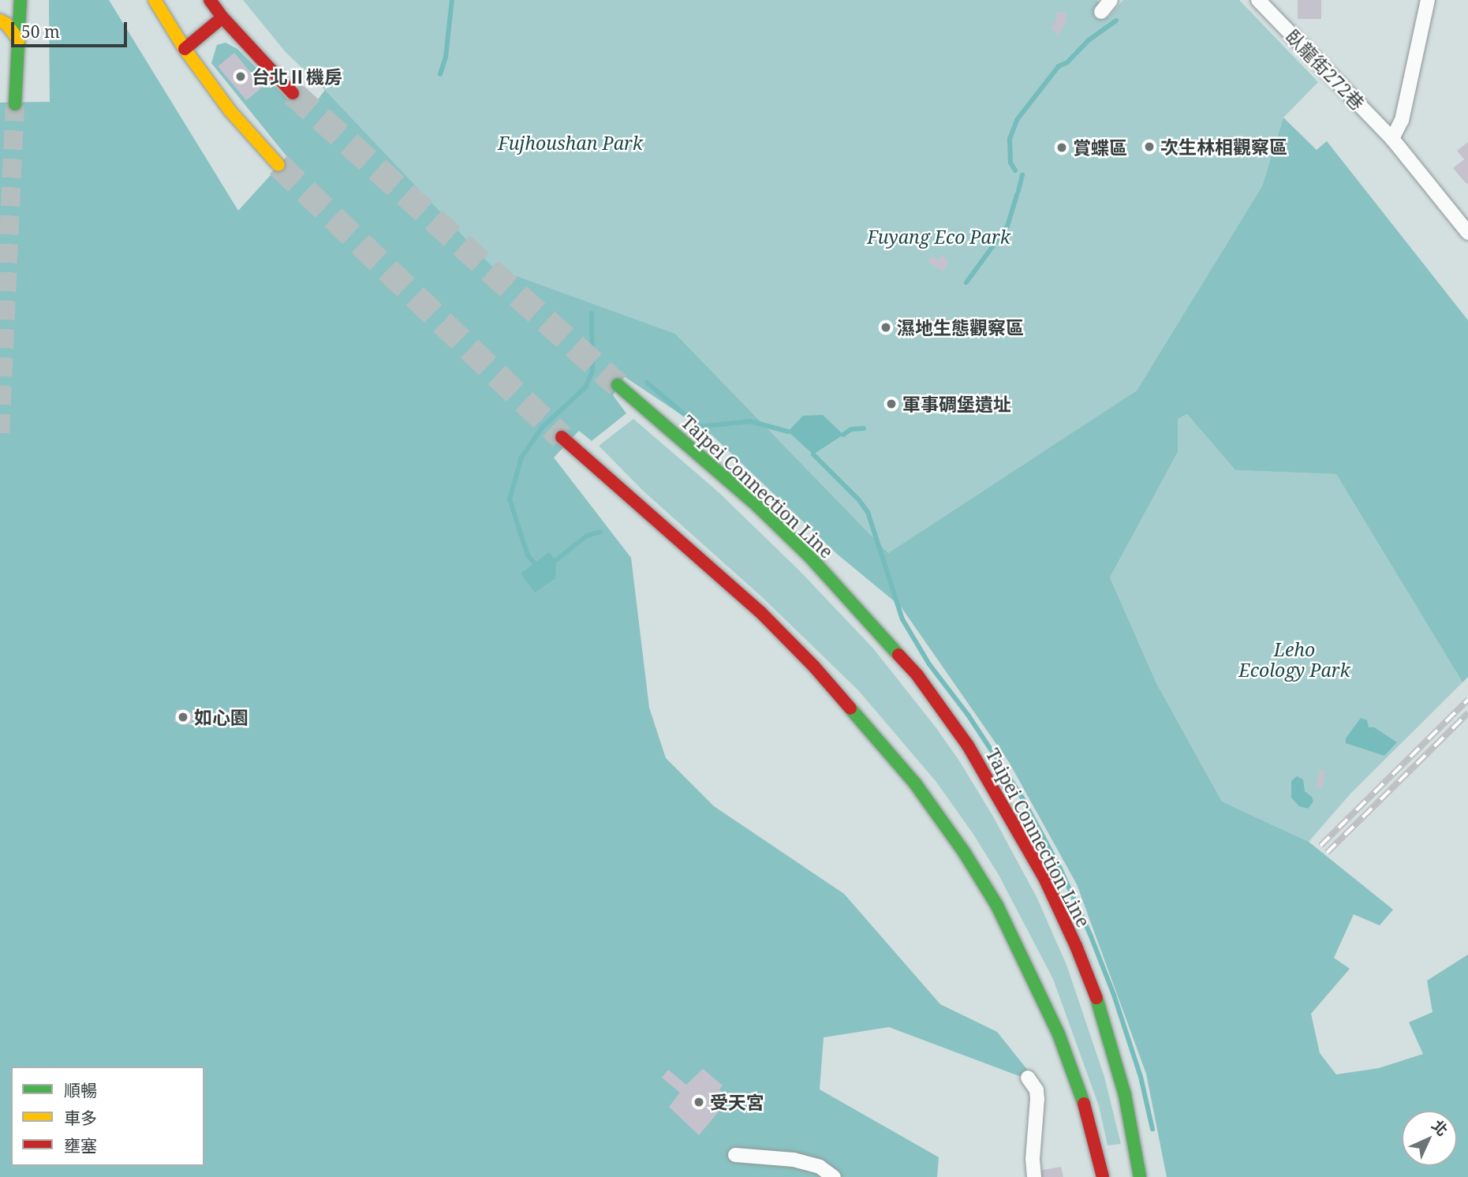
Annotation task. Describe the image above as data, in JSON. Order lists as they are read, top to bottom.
{
  "streets": {
    "main road": ["Taipei Connection Line"],
    "street": ["臥龍街272巷"]
  },
  "parks": ["Fujhoushan Park", "Fuyang Eco Park", "Leho Ecology Park"],
  "places": [
    "台北Ⅱ機房",
    "次生林相觀察區",
    "賞蝶區",
    "濕地生態觀察區",
    "軍事碉堡遺址",
    "如心園",
    "受天宮"
  ],
  "legend": ["順暢", "車多", "壅塞"],
  "scale_bar": "50 m",
  "north": "top right"
}
